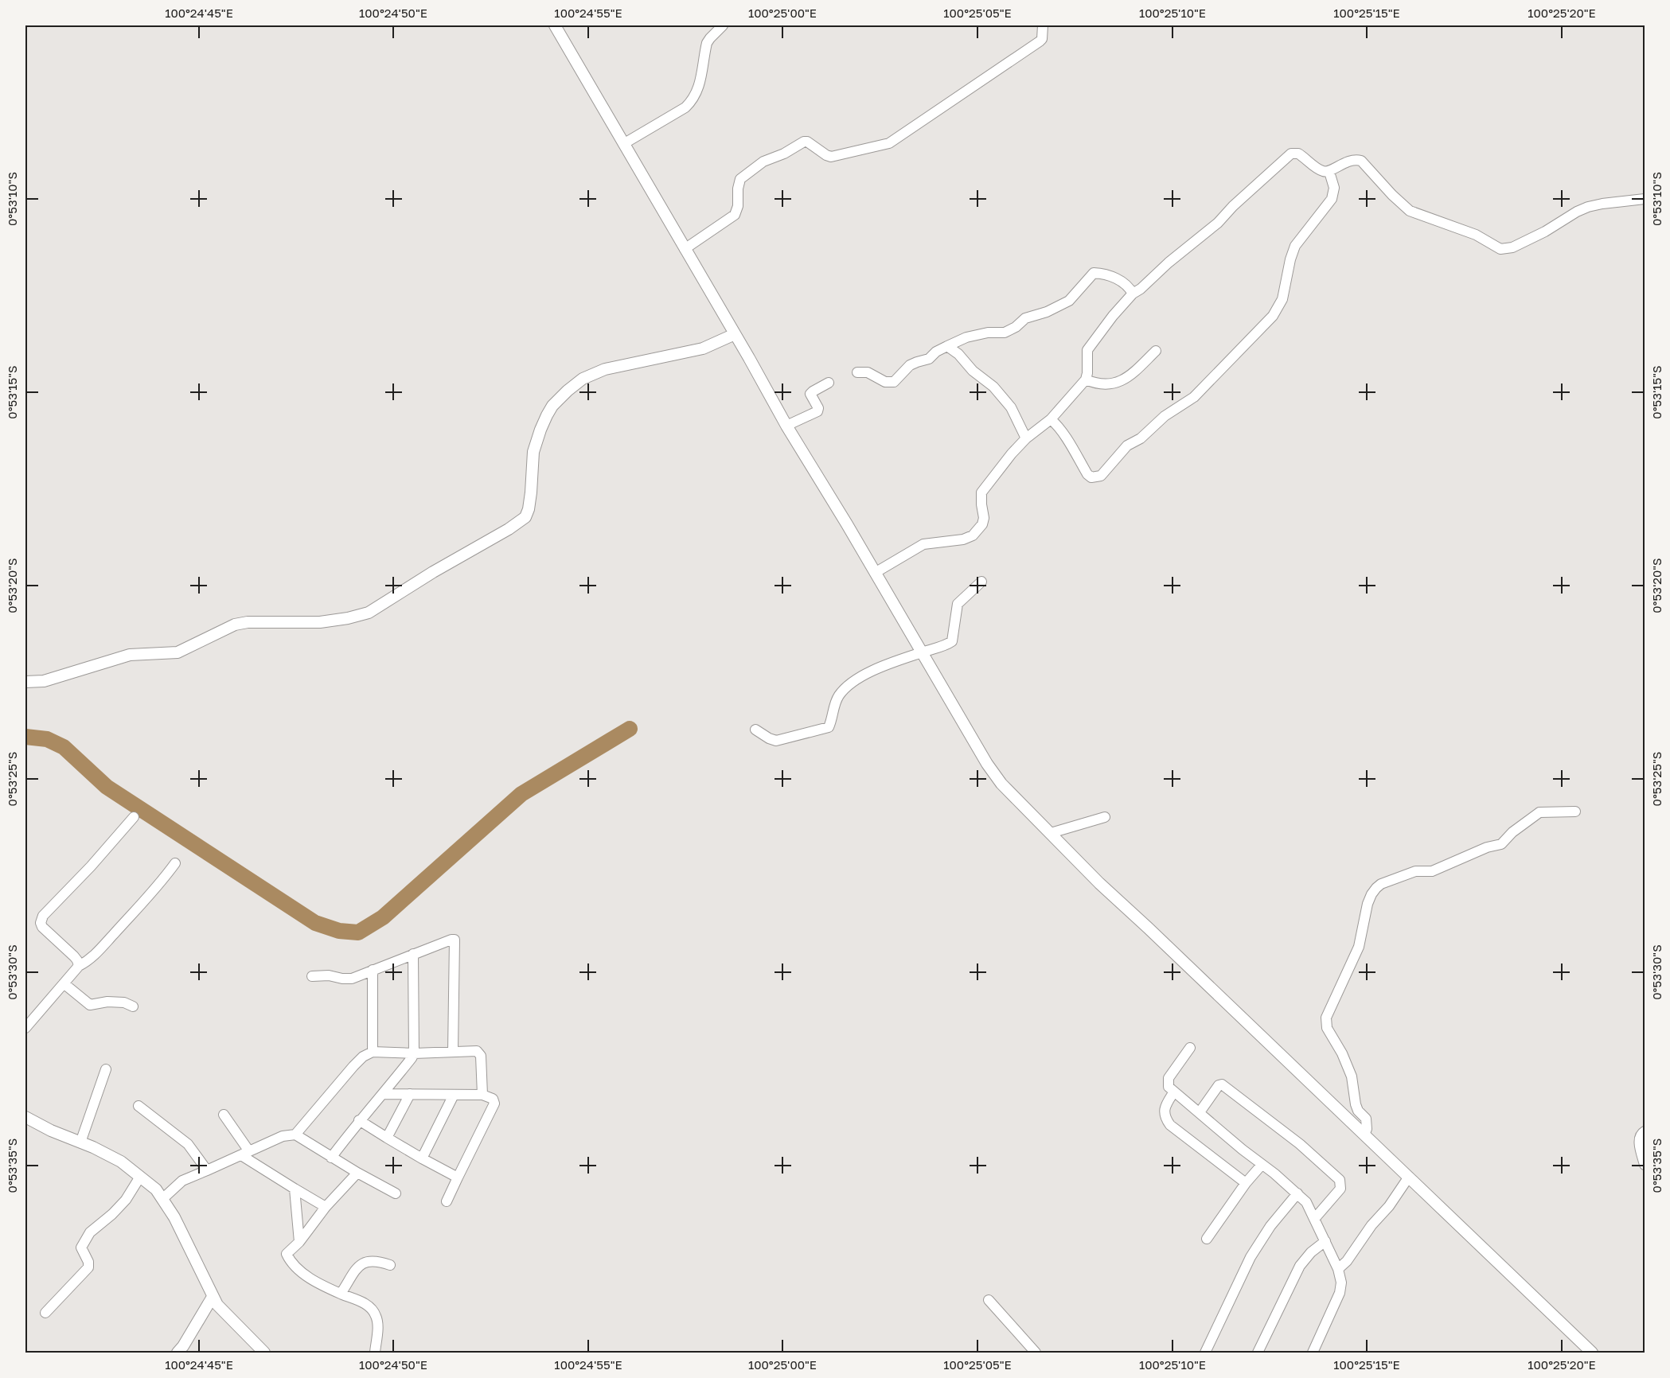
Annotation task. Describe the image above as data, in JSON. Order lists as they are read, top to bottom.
{
  "coordinates": [
    "100°24'45\"E",
    "100°24'50\"E",
    "100°24'55\"E",
    "100°25'00\"E",
    "100°25'05\"E",
    "100°25'10\"E",
    "100°25'15\"E",
    "100°25'20\"E",
    "0°53'10\"S",
    "0°53'15\"S",
    "0°53'20\"S",
    "0°53'25\"S",
    "0°53'30\"S",
    "0°53'35\"S"
  ]
}
